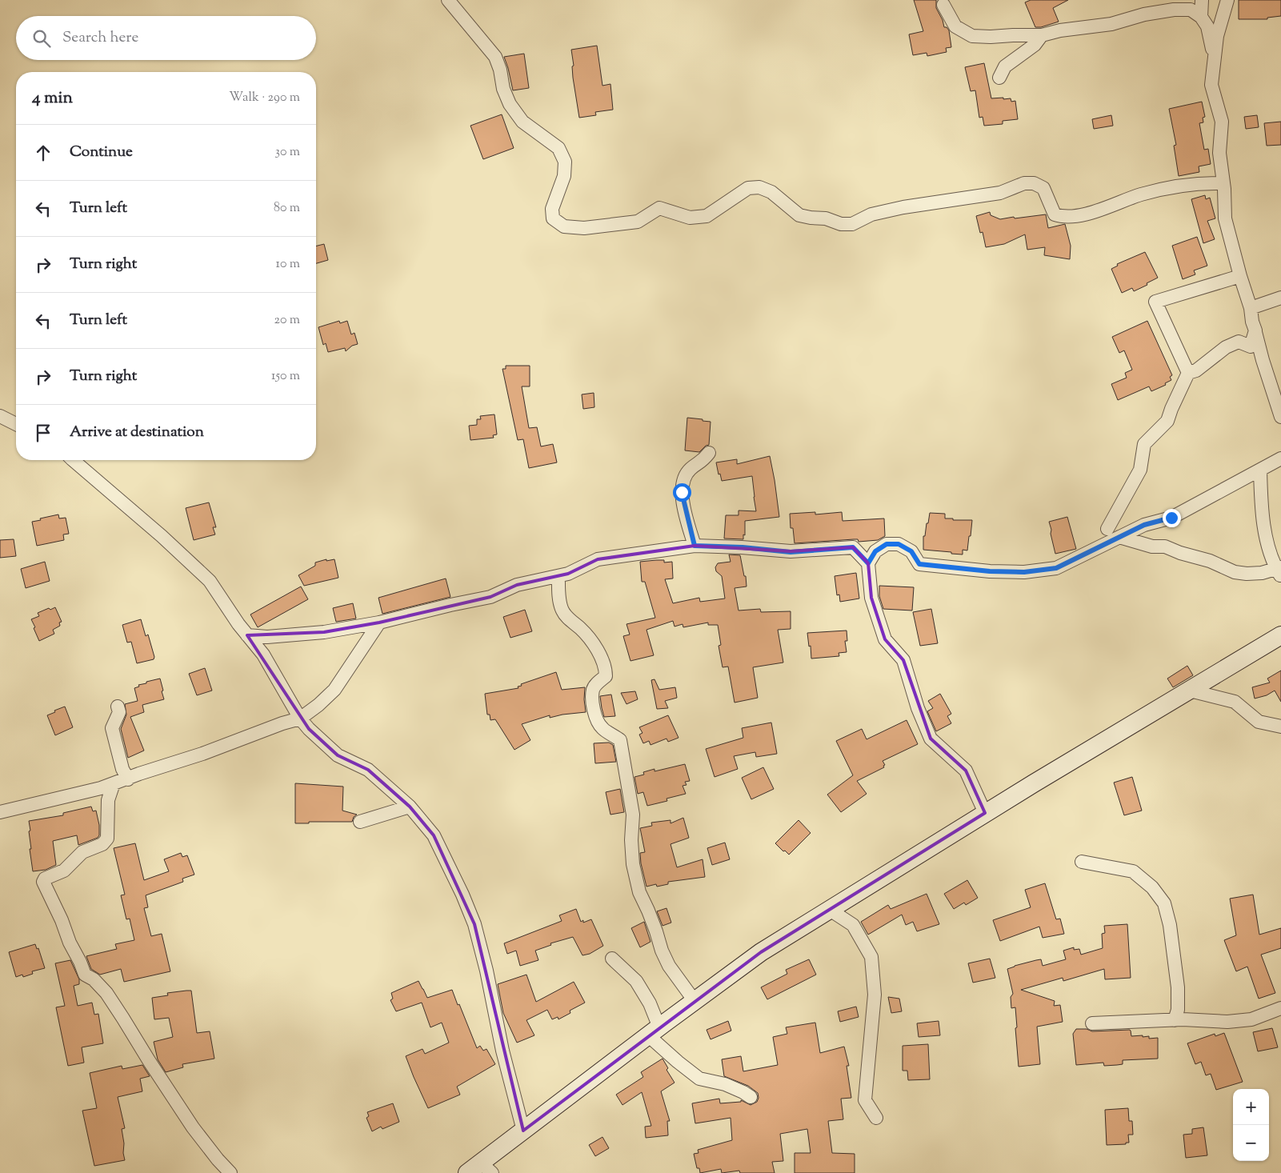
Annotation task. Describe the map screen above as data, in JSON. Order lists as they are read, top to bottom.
{
  "page": {
    "search": "Search here",
    "heading": ["4 min", "Walk · 290 m"],
    "list": [
      ["Continue", "30 m"],
      ["Turn left", "80 m"],
      ["Turn right", "10 m"],
      ["Turn left", "20 m"],
      ["Turn right", "150 m"],
      "Arrive at destination"
    ],
    "map_buttons": ["+", "−"]
  }
}
